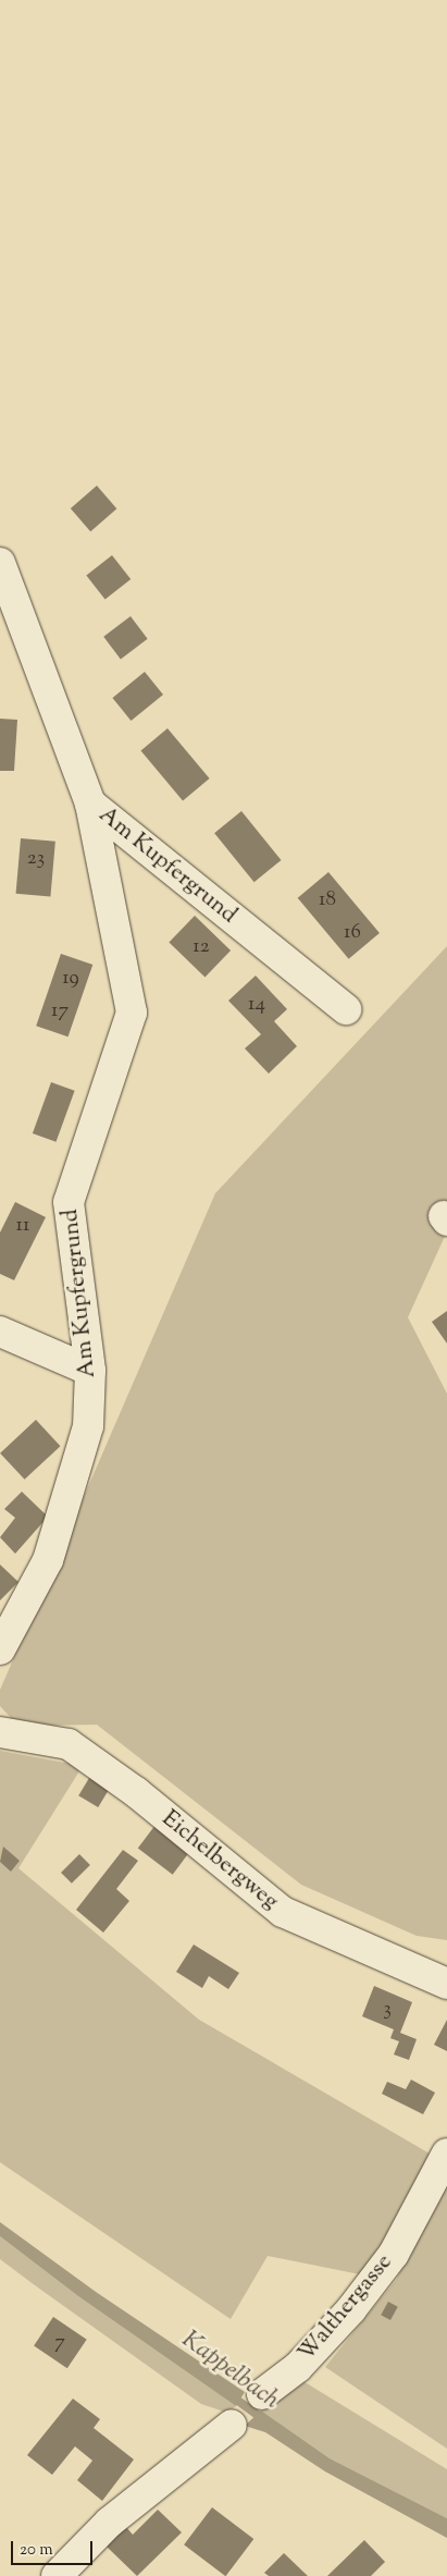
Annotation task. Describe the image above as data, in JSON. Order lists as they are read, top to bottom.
{
  "streets": {
    "street": ["Am Kupfergrund", "Eichelbergweg", "Walthergasse"]
  },
  "water": ["Kappelbach"],
  "house_numbers": [
    "23",
    "18",
    "16",
    "12",
    "19",
    "14",
    "17",
    "11",
    "3",
    "7"
  ],
  "scale_bar": "20 m"
}
